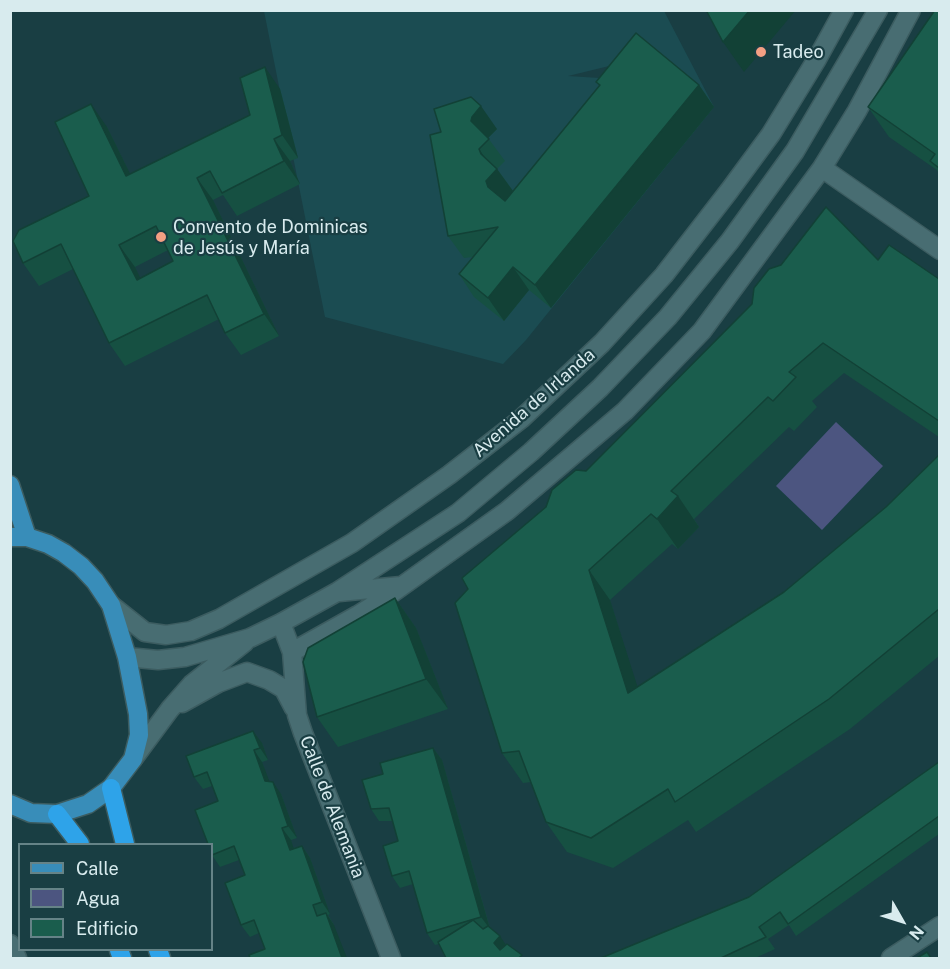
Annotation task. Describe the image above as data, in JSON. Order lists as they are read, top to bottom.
{
  "streets": {
    "street": ["Avenida de Irlanda", "Calle de Alemania"]
  },
  "crossings": [
    ["Avenida de Irlanda", "Calle de Alemania"]
  ],
  "places": ["Tadeo", "Convento de Dominicas de Jesús y María"],
  "legend": ["Calle", "Agua", "Edificio"],
  "north": "bottom right"
}
